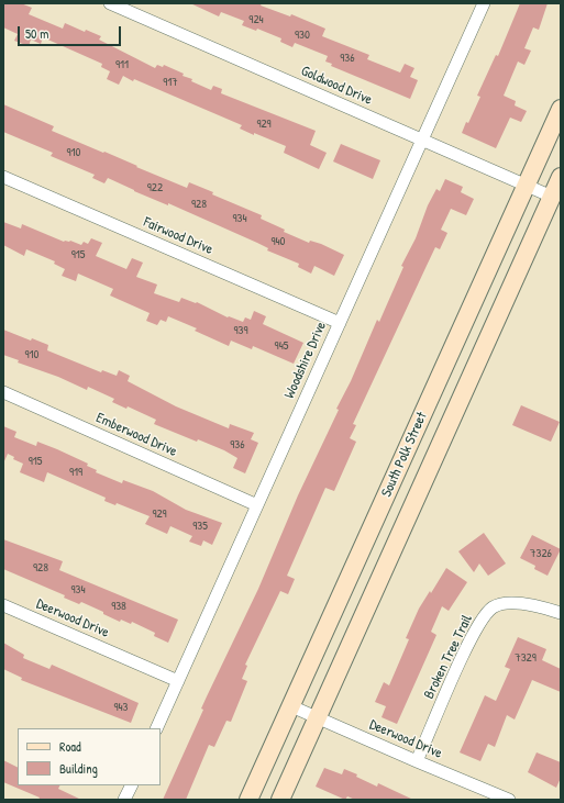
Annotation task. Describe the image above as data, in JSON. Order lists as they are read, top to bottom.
{
  "streets": {
    "main road": ["South Polk Street"],
    "street": [
      "Goldwood Drive",
      "Fairwood Drive",
      "Woodshire Drive",
      "Emberwood Drive",
      "Deerwood Drive",
      "Broken Tree Trail"
    ]
  },
  "crossings": [
    ["Goldwood Drive", "Woodshire Drive"],
    ["Goldwood Drive", "South Polk Street"],
    ["Fairwood Drive", "Woodshire Drive"],
    ["Woodshire Drive", "Emberwood Drive"],
    ["Woodshire Drive", "Deerwood Drive"],
    ["South Polk Street", "Deerwood Drive"],
    ["Deerwood Drive", "Broken Tree Trail"]
  ],
  "house_numbers": [
    "924",
    "930",
    "936",
    "911",
    "917",
    "929",
    "910",
    "922",
    "928",
    "934",
    "940",
    "915",
    "939",
    "945",
    "910",
    "936",
    "915",
    "919",
    "929",
    "935",
    "7326",
    "928",
    "934",
    "938",
    "7329",
    "943"
  ],
  "legend": ["Road", "Building"],
  "scale_bar": "50 m"
}
